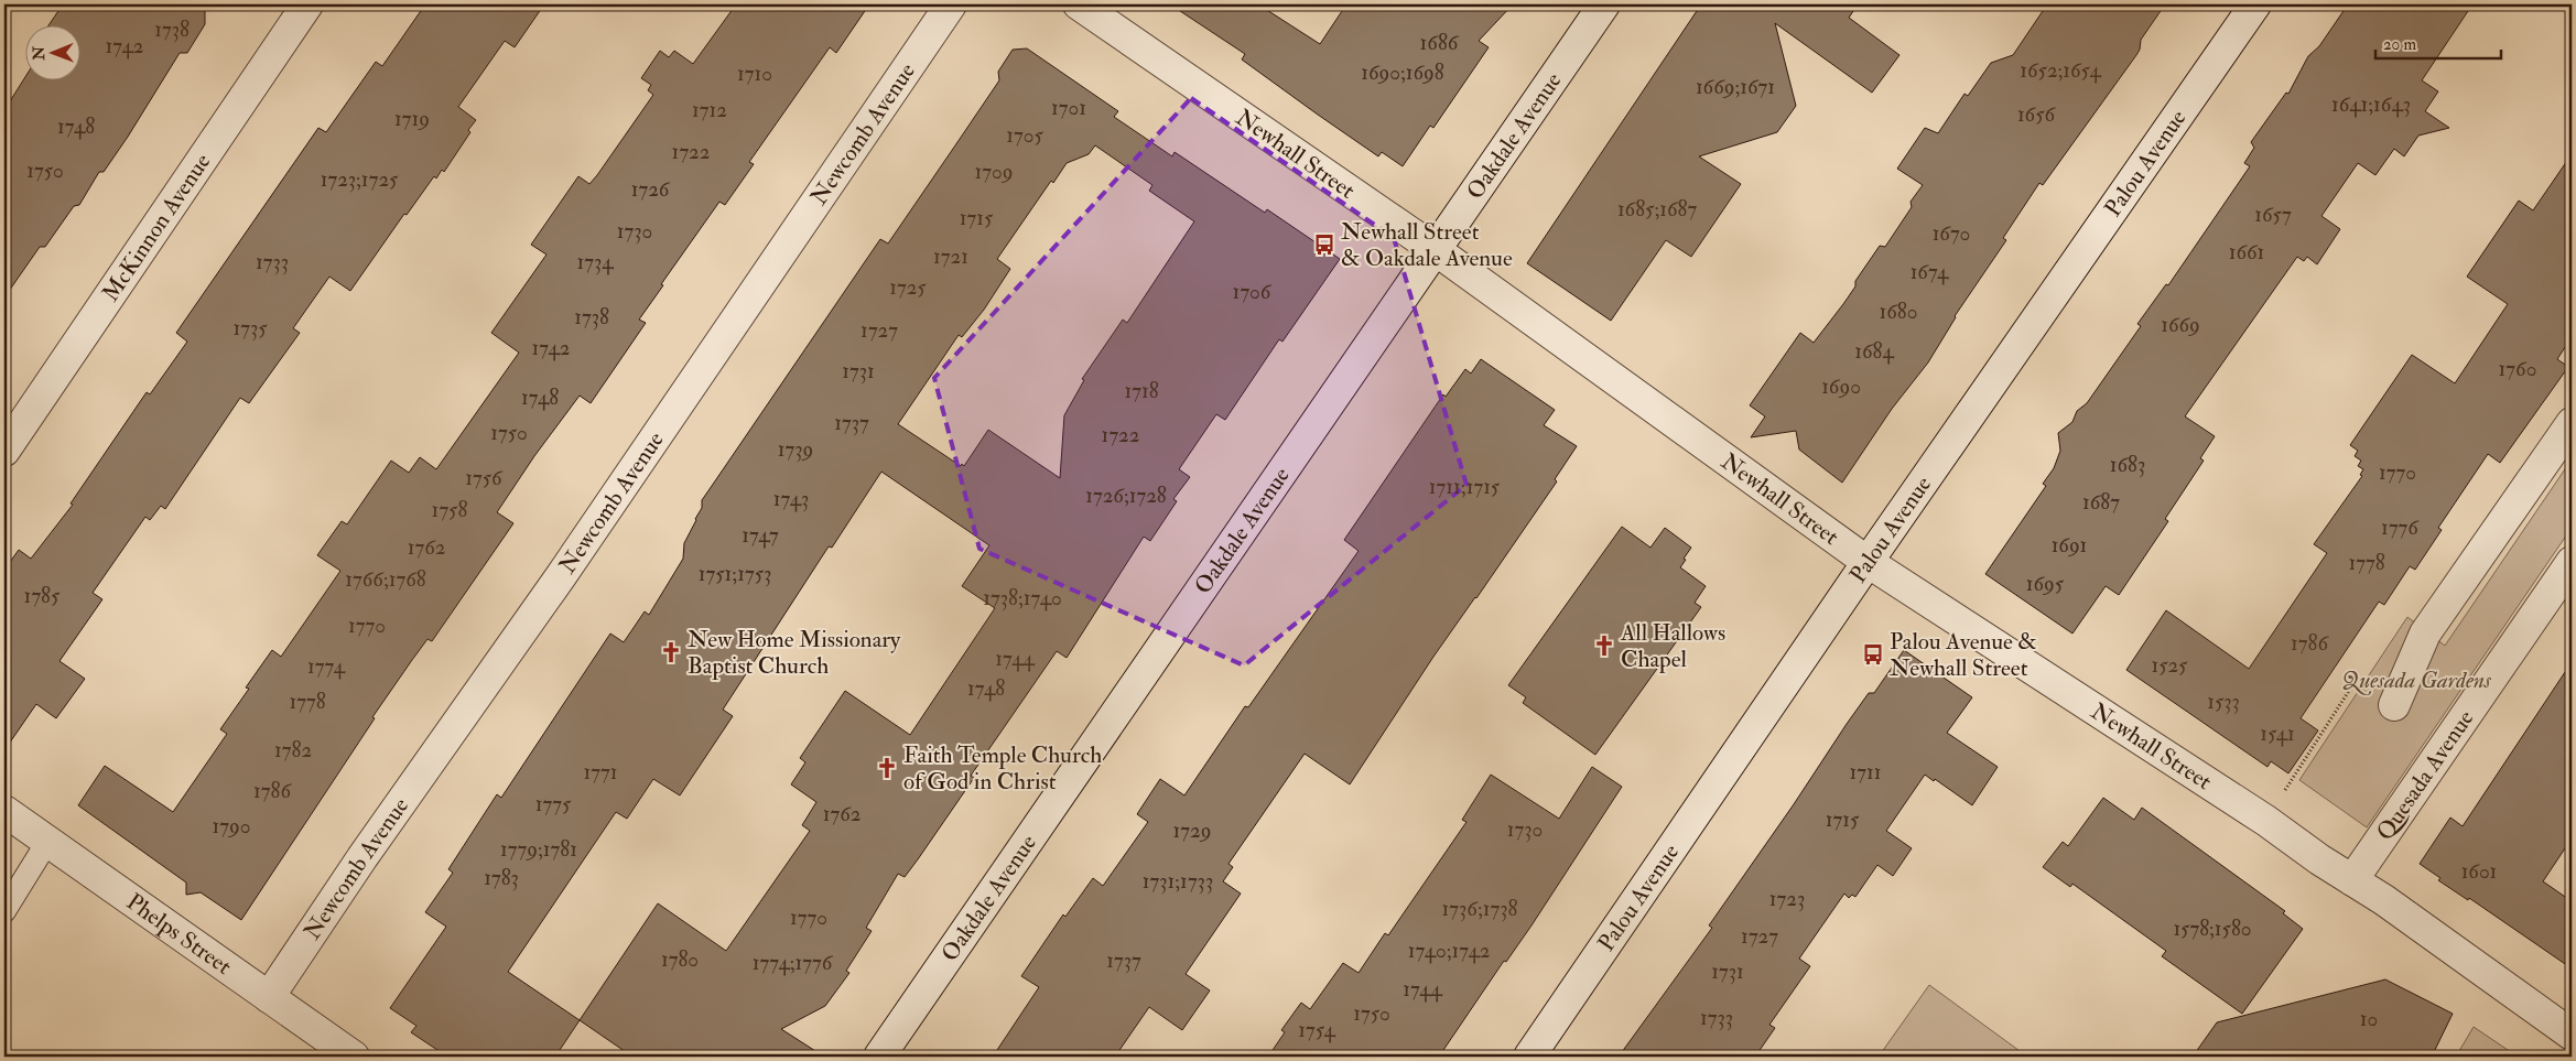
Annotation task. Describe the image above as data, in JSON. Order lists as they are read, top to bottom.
{
  "streets": {
    "street": [
      "Newcomb Avenue",
      "Oakdale Avenue",
      "Newhall Street",
      "Palou Avenue",
      "McKinnon Avenue",
      "Quesada Avenue",
      "Phelps Street"
    ]
  },
  "crossings": [
    ["Newcomb Avenue", "Phelps Street"],
    ["Oakdale Avenue", "Newhall Street"],
    ["Newhall Street", "Palou Avenue"],
    ["Newhall Street", "Quesada Avenue"]
  ],
  "parks": ["Quesada Gardens"],
  "places": {
    "bus stop": ["Newhall Street & Oakdale Avenue", "Palou Avenue & Newhall Street"],
    "church": ["All Hallows Chapel", "New Home Missionary Baptist Church", "Faith Temple Church of God in Christ"]
  },
  "house_numbers": [
    "1738",
    "1686",
    "1742",
    "1652;1654",
    "1690;1698",
    "1710",
    "1669;1671",
    "1641;1643",
    "1701",
    "1712",
    "1656",
    "1719",
    "1748",
    "1705",
    "1722",
    "1750",
    "1709",
    "1723;1725",
    "1726",
    "1685;1687",
    "1657",
    "1715",
    "1730",
    "1670",
    "1661",
    "1721",
    "1733",
    "1734",
    "1674",
    "1725",
    "1706",
    "1680",
    "1738",
    "1669",
    "1735",
    "1727",
    "1742",
    "1684",
    "1760",
    "1731",
    "1690",
    "1718",
    "1748",
    "1737",
    "1750",
    "1722",
    "1739",
    "1683",
    "1770",
    "1756",
    "1711;1715",
    "1726;1728",
    "1743",
    "1687",
    "1758",
    "1776",
    "1747",
    "1691",
    "1762",
    "1778",
    "1751;1753",
    "1766;1768",
    "1695",
    "1785",
    "1738;1740",
    "1770",
    "1786",
    "1744",
    "1525",
    "1774",
    "1748",
    "1778",
    "1533",
    "1541",
    "1782",
    "1771",
    "1711",
    "1786",
    "1775",
    "1762",
    "1715",
    "1790",
    "1730",
    "1729",
    "1779;1781",
    "1601",
    "1783",
    "1731;1733",
    "1723",
    "1736;1738",
    "1770",
    "1578;1580",
    "1727",
    "1740;1742",
    "1780",
    "1737",
    "1774;1776",
    "1731",
    "1744",
    "1750",
    "1733",
    "10",
    "1754"
  ],
  "scale_bar": "20 m",
  "north": "left"
}
